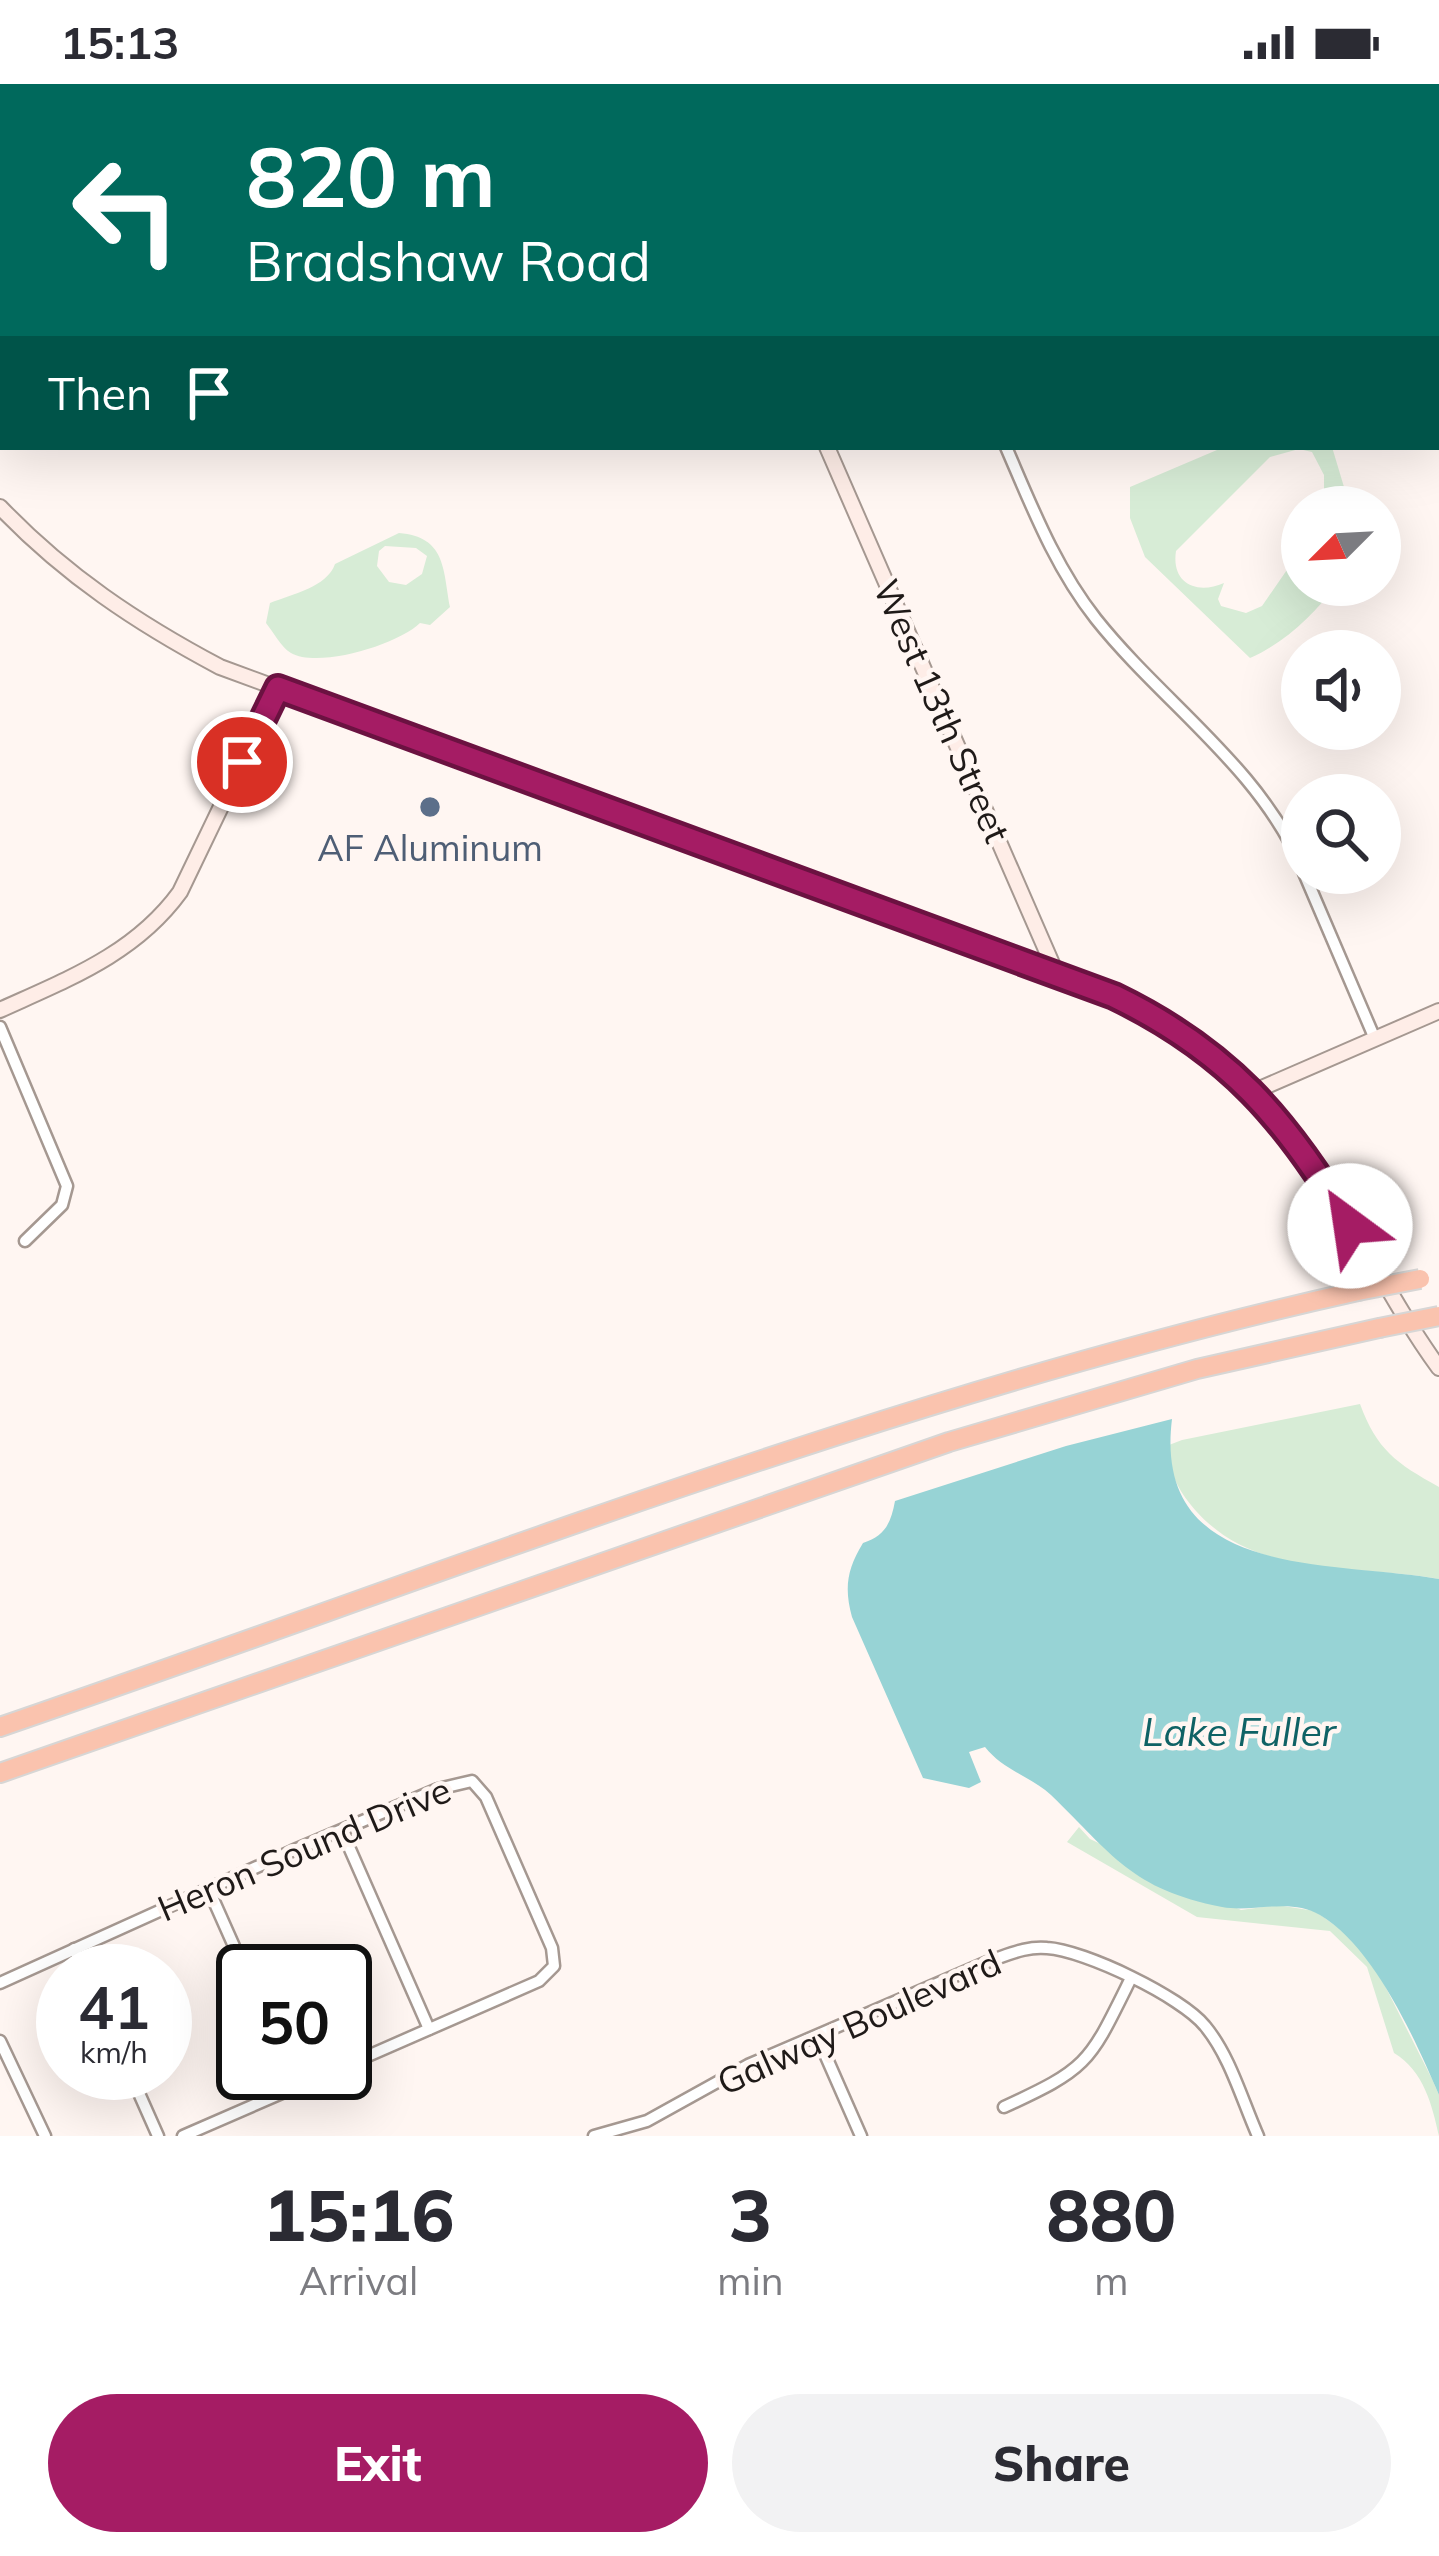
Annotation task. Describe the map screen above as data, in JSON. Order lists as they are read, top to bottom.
{
  "streets": {
    "main road": ["West 13th Street"],
    "street": ["Heron Sound Drive", "Galway Boulevard"]
  },
  "water": ["Lake Fuller"],
  "places": ["AF Aluminum"],
  "north": "bottom left",
  "page": {
    "status": "15:13",
    "turn": ["820 m", "Bradshaw Road"],
    "then": "Then",
    "speed": "41 km/h",
    "limit": "50",
    "eta": [
      "15:16",
      "Arrival",
      "3",
      "min",
      "880",
      "m"
    ],
    "buttons": ["Exit", "Share"]
  }
}
